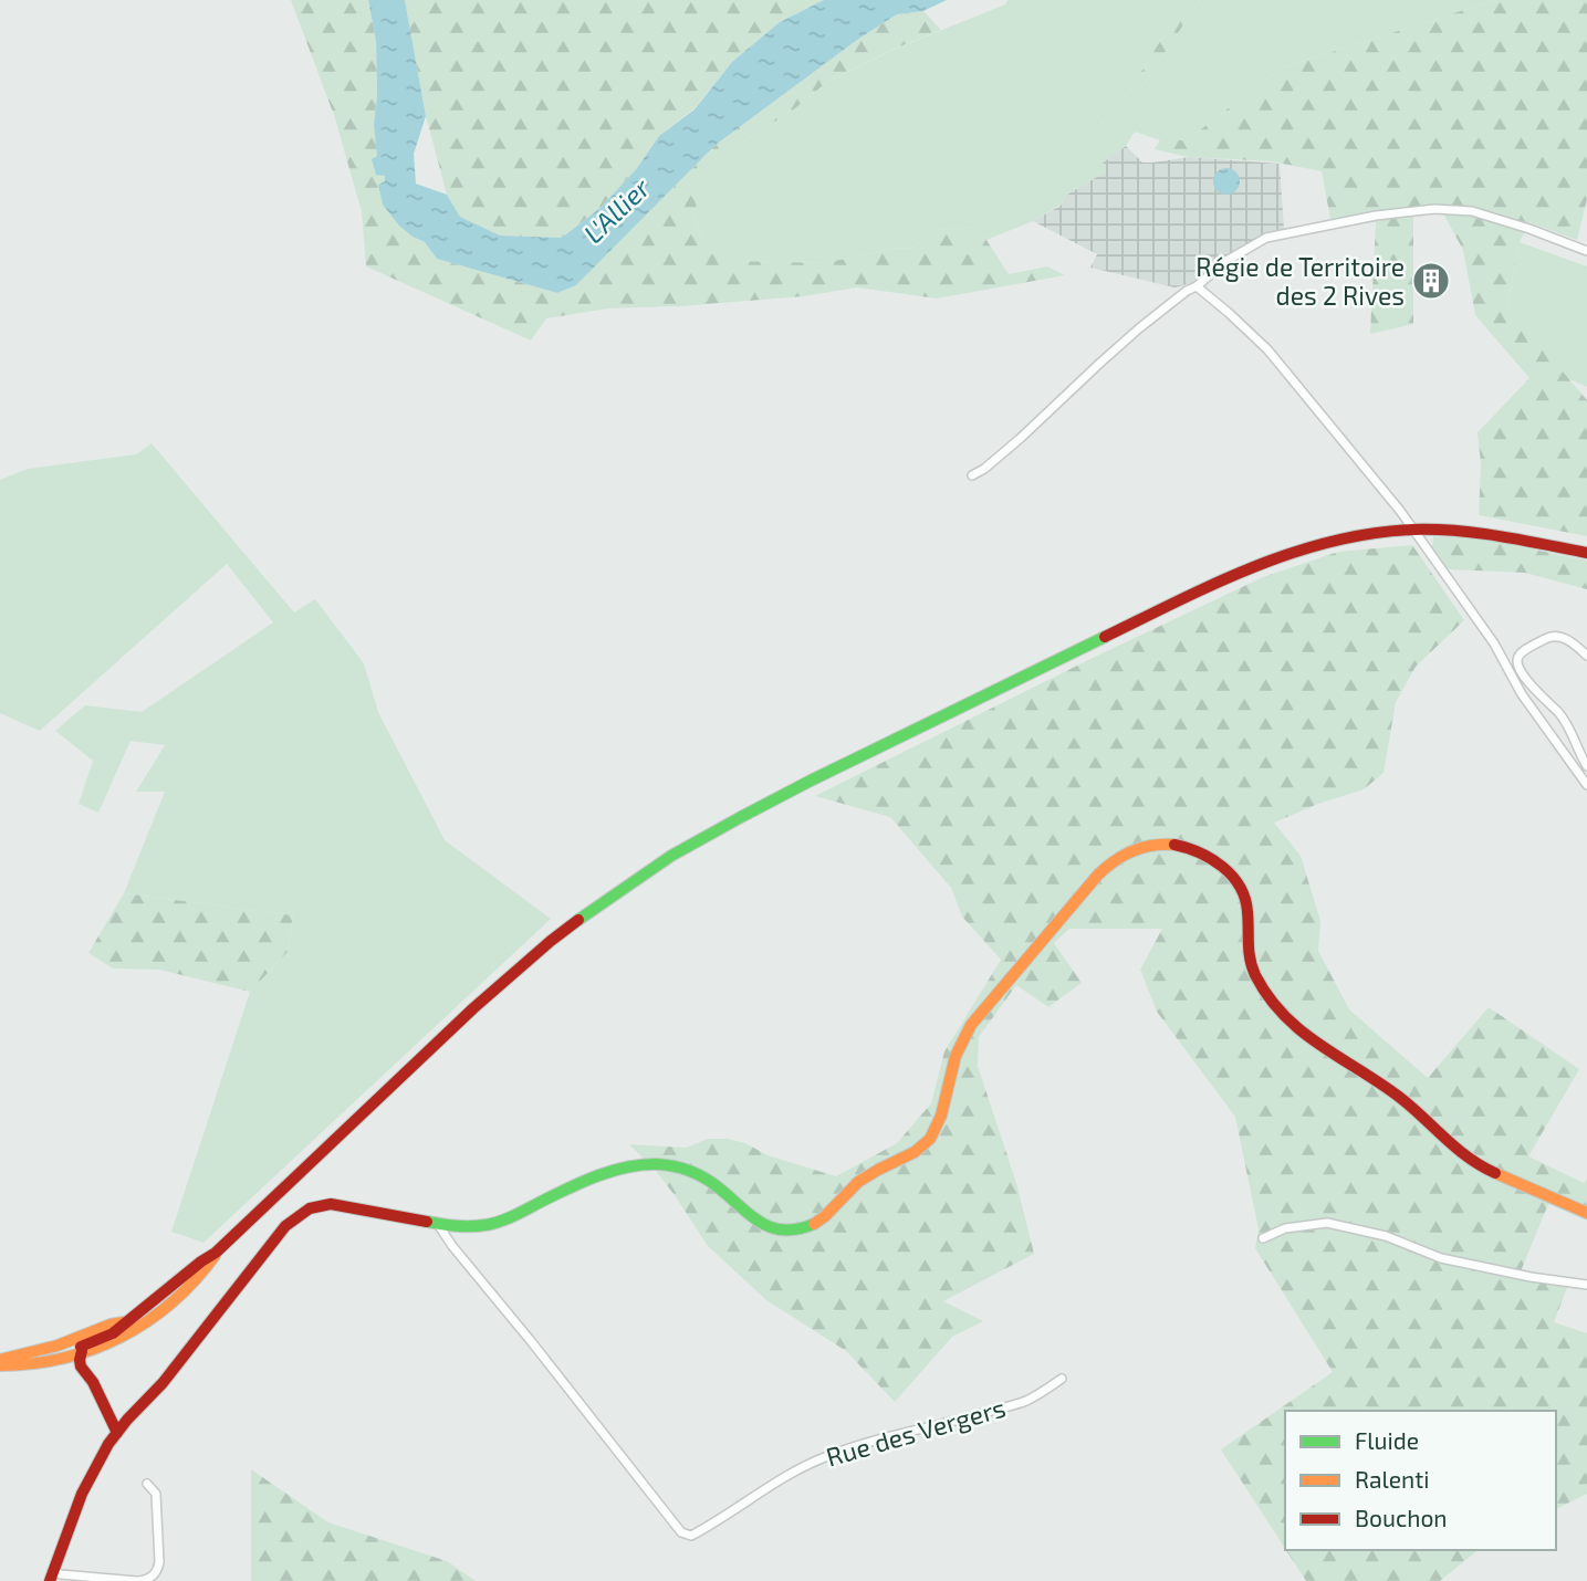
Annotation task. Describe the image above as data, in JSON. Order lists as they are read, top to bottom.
{
  "streets": {
    "street": ["Rue des Vergers"]
  },
  "water": ["L'Allier"],
  "places": {
    "building": ["Régie de Territoire des 2 Rives"]
  },
  "legend": ["Fluide", "Ralenti", "Bouchon"]
}
